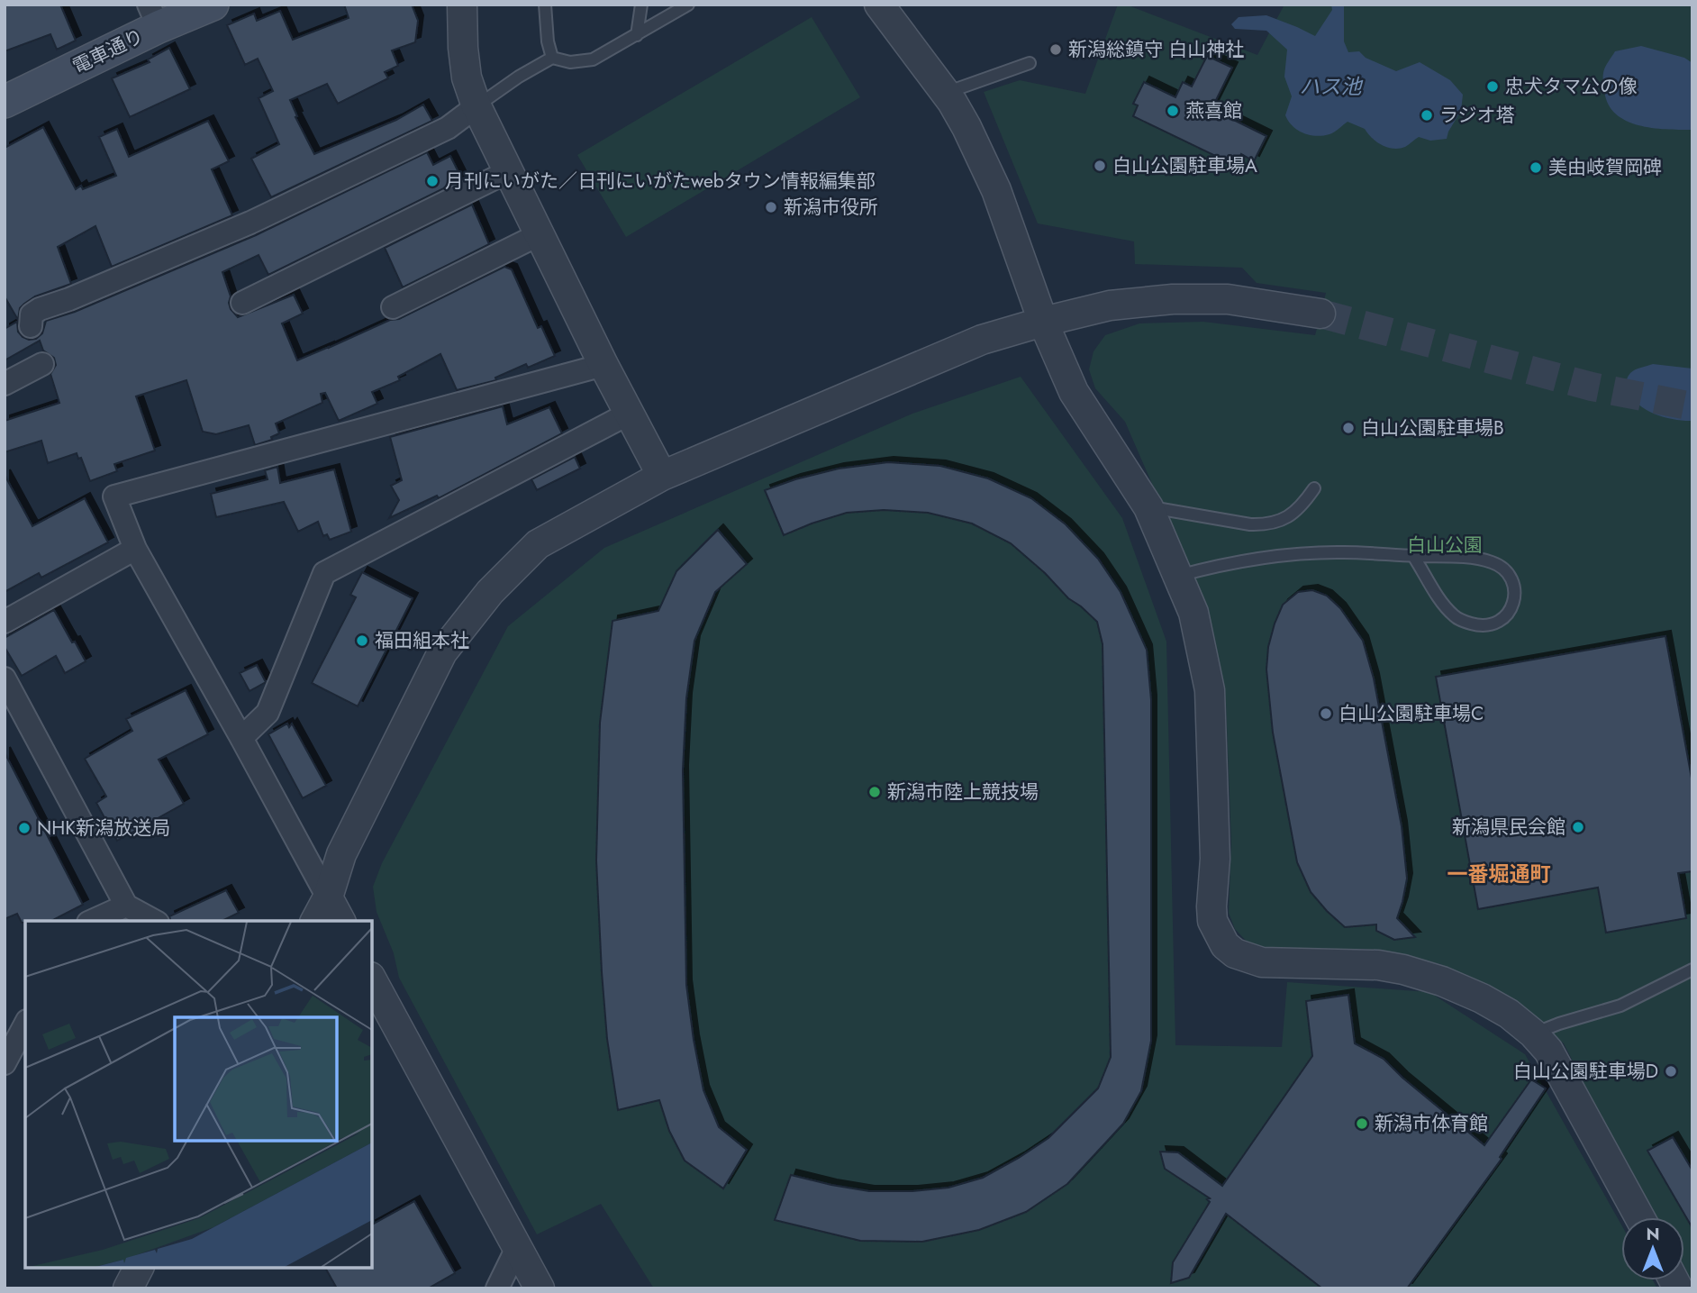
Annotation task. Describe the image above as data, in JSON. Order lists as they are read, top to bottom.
{
  "streets": {
    "main road": ["電車通り"]
  },
  "districts": ["一番堀通町"],
  "water": ["ハス池"],
  "parks": ["白山公園"],
  "places": [
    "新潟総鎮守 白山神社",
    "忠犬タマ公の像",
    "燕喜館",
    "ラジオ塔",
    "白山公園駐車場A",
    "美由岐賀岡碑",
    "月刊にいがた／日刊にいがたwebタウン情報編集部",
    "新潟市役所",
    "白山公園駐車場B",
    "福田組本社",
    "白山公園駐車場C",
    "新潟市陸上競技場",
    "新潟県民会館",
    "NHK新潟放送局",
    "白山公園駐車場D",
    "新潟市体育館"
  ],
  "north": "top"
}
